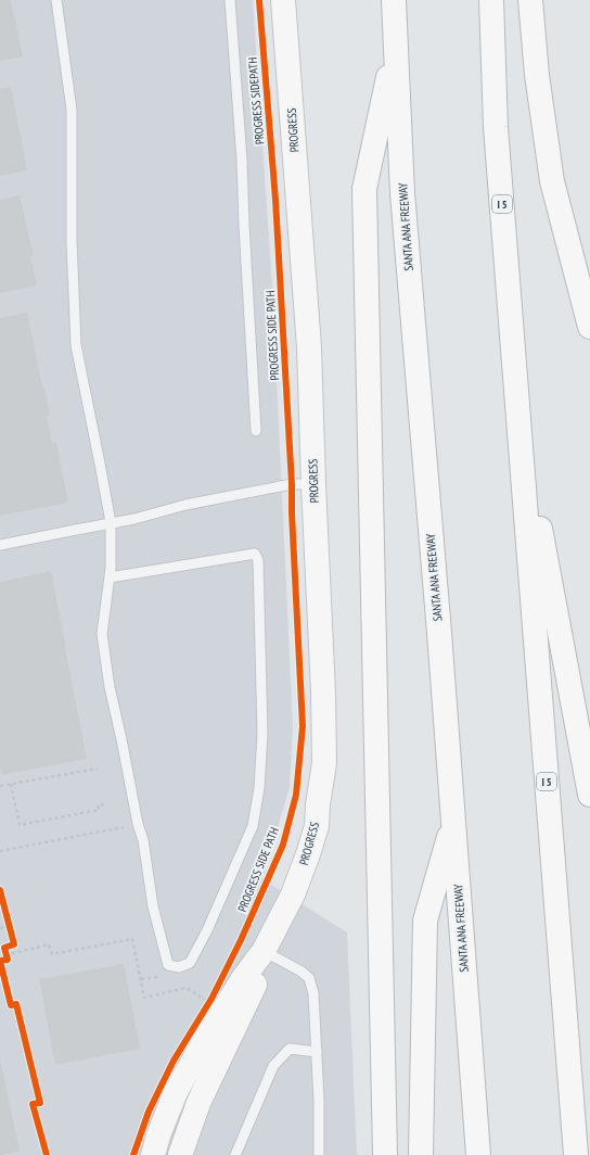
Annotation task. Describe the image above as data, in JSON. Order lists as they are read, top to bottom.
{
  "streets": {
    "main road": ["PROGRESS", "I 5", "SANTA ANA FREEWAY"],
    "cycle path": ["PROGRESS SIDEPATH"]
  }
}
